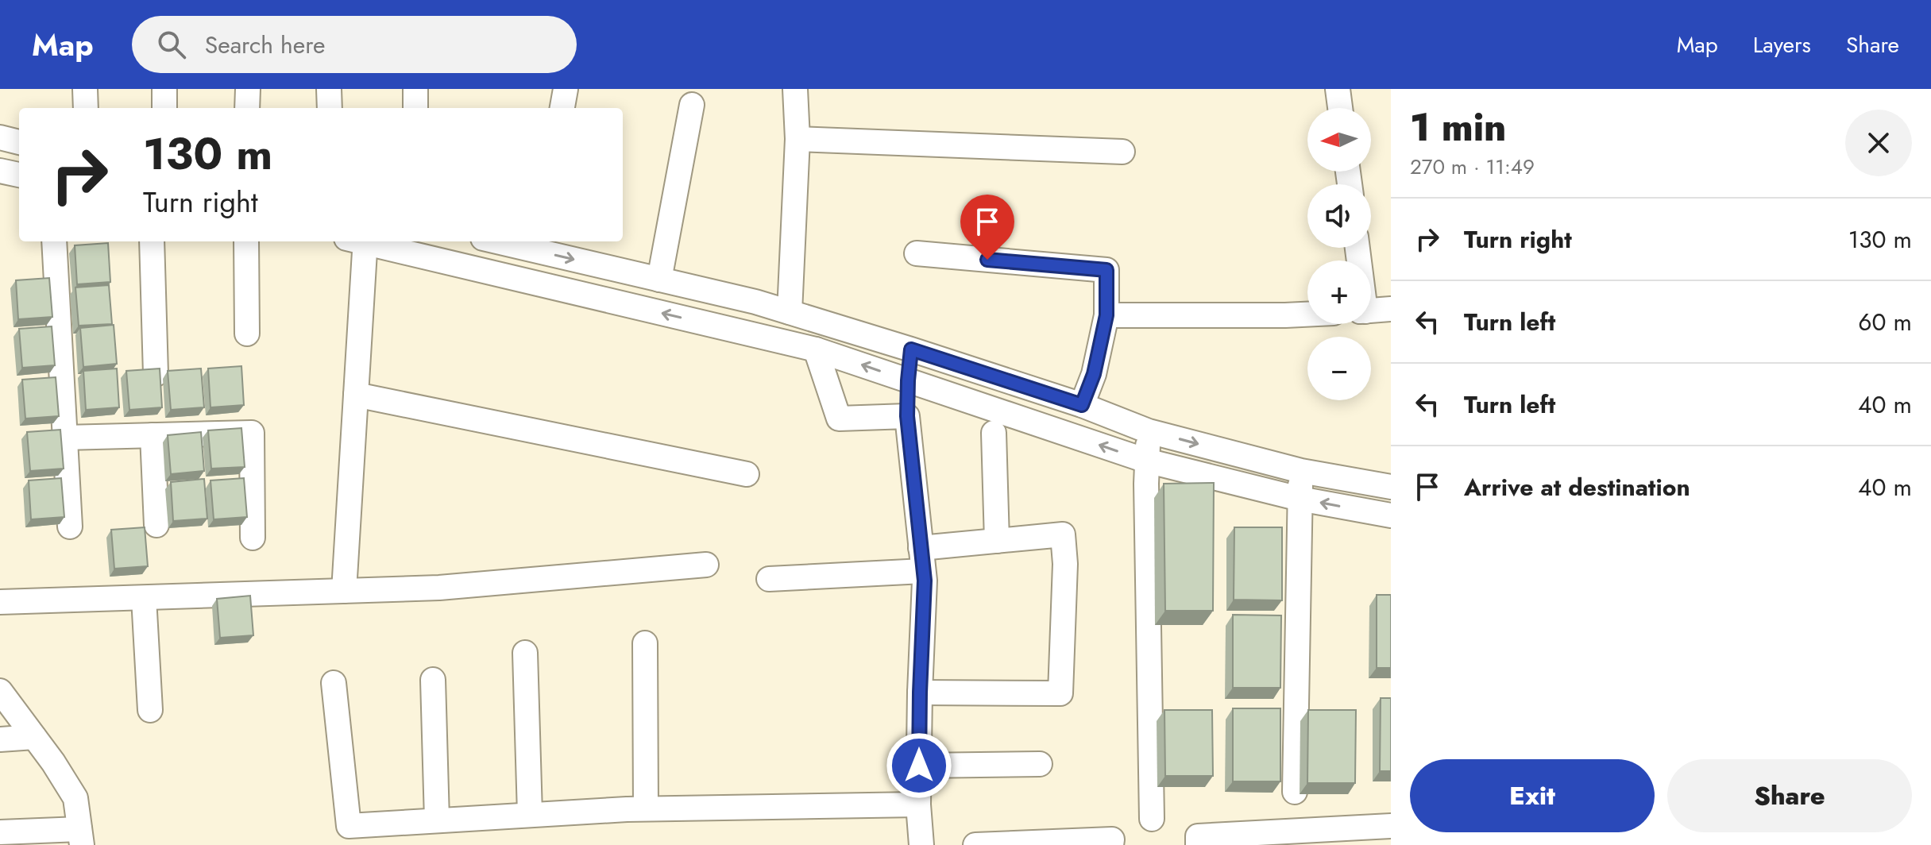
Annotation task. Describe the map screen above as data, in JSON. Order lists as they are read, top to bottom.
{
  "north": "left",
  "page": {
    "header": "Map",
    "search": "Search here",
    "nav": ["Map", "Layers", "Share"],
    "heading": ["1 min", "270 m · 11:49"],
    "map_buttons": ["+", "−"],
    "turn": ["130 m", "Turn right"],
    "list": [
      {
        "name": "Turn right",
        "value": "130 m"
      },
      {
        "name": "Turn left",
        "value": "60 m"
      },
      {
        "name": "Turn left",
        "value": "40 m"
      },
      {
        "name": "Arrive at destination",
        "value": "40 m"
      }
    ],
    "buttons": ["Exit", "Share"]
  }
}
